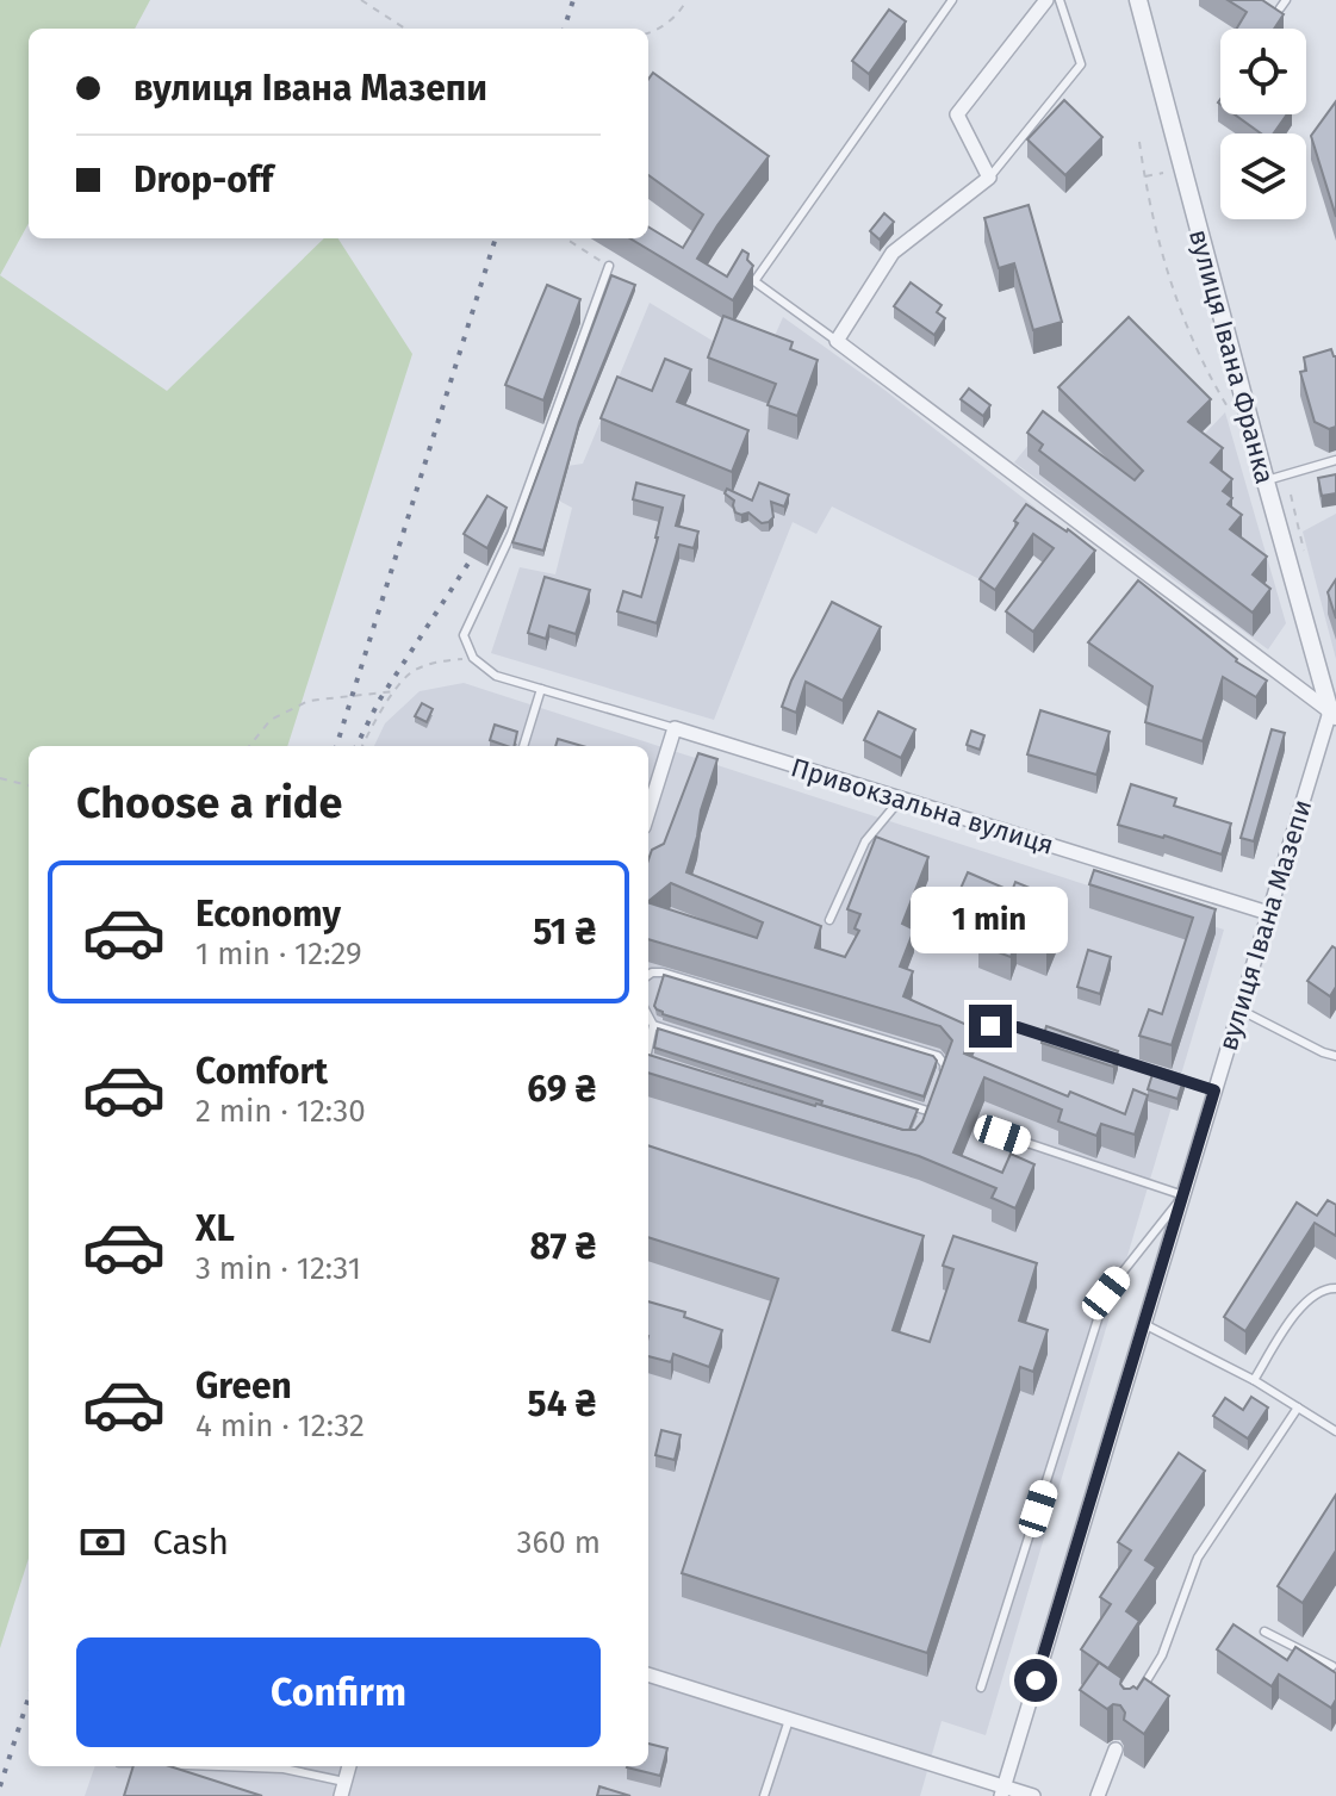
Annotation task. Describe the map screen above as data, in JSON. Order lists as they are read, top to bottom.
{
  "streets": {
    "street": ["вулиця Івана Франка", "Привокзальна вулиця", "вулиця Івана Мазепи"]
  },
  "crossings": [
    ["вулиця Івана Франка", "вулиця Івана Мазепи"],
    ["Привокзальна вулиця", "вулиця Івана Мазепи"]
  ],
  "page": {
    "banner": ["вулиця Івана Мазепи", "Drop-off"],
    "heading": "Choose a ride",
    "list": [
      {
        "name": "Economy",
        "note": "1 min · 12:29",
        "value": "51 ₴"
      },
      {
        "name": "Comfort",
        "note": "2 min · 12:30",
        "value": "69 ₴"
      },
      {
        "name": "XL",
        "note": "3 min · 12:31",
        "value": "87 ₴"
      },
      {
        "name": "Green",
        "note": "4 min · 12:32",
        "value": "54 ₴"
      }
    ],
    "bubble": "1 min",
    "pay": ["Cash", "360 m"],
    "buttons": "Confirm"
  }
}
